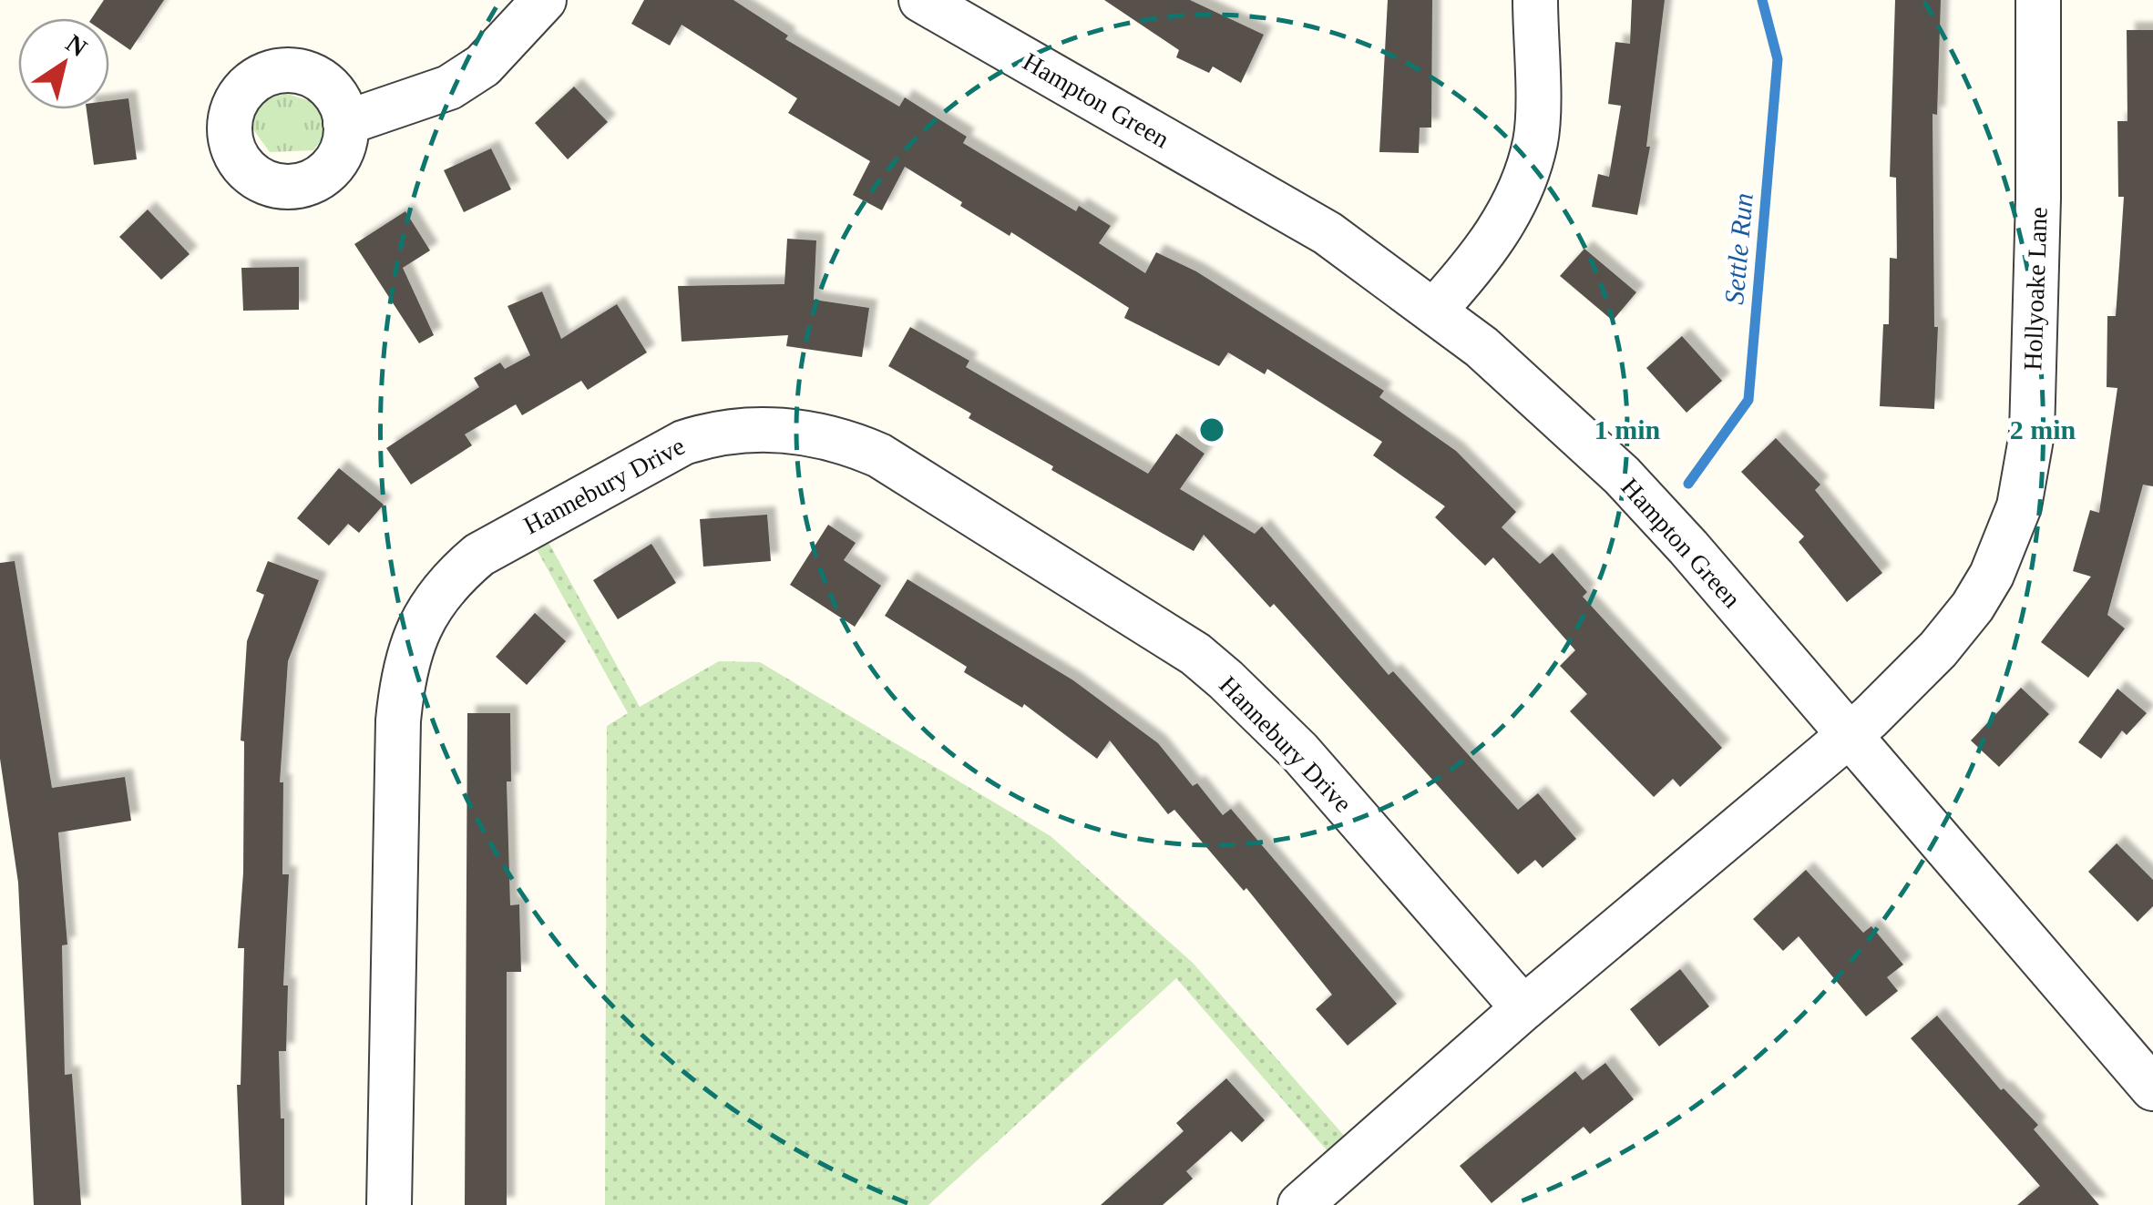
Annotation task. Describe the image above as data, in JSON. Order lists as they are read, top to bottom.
{
  "streets": {
    "street": ["Hampton Green", "Hollyoake Lane", "Hannebury Drive"]
  },
  "crossings": [
    ["Hampton Green", "Hollyoake Lane"]
  ],
  "water": ["Settle Run"],
  "north": "top right",
  "rings": ["1 min", "2 min"]
}
